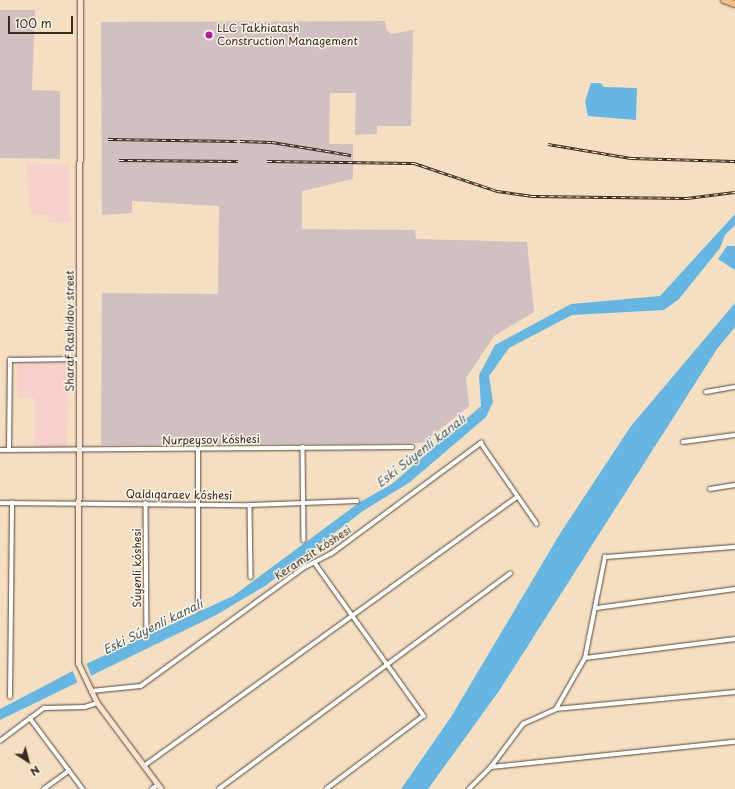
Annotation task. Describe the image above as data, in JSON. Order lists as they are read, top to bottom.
{
  "streets": {
    "street": [
      "Sharaf Rashidov street",
      "Nurpeysov kóshesi",
      "Qaldıqaraev kóshesi",
      "Keramzit kóshesi",
      "Súyenli kóshesi"
    ]
  },
  "crossings": [
    ["Sharaf Rashidov street", "Nurpeysov kóshesi"],
    ["Sharaf Rashidov street", "Qaldıqaraev kóshesi"],
    ["Sharaf Rashidov street", "Keramzit kóshesi"],
    ["Qaldıqaraev kóshesi", "Súyenli kóshesi"]
  ],
  "water": ["Eski Súyenli kanalı"],
  "places": ["LLC Takhiatash Construction Management"],
  "scale_bar": "100 m",
  "north": "bottom right"
}
